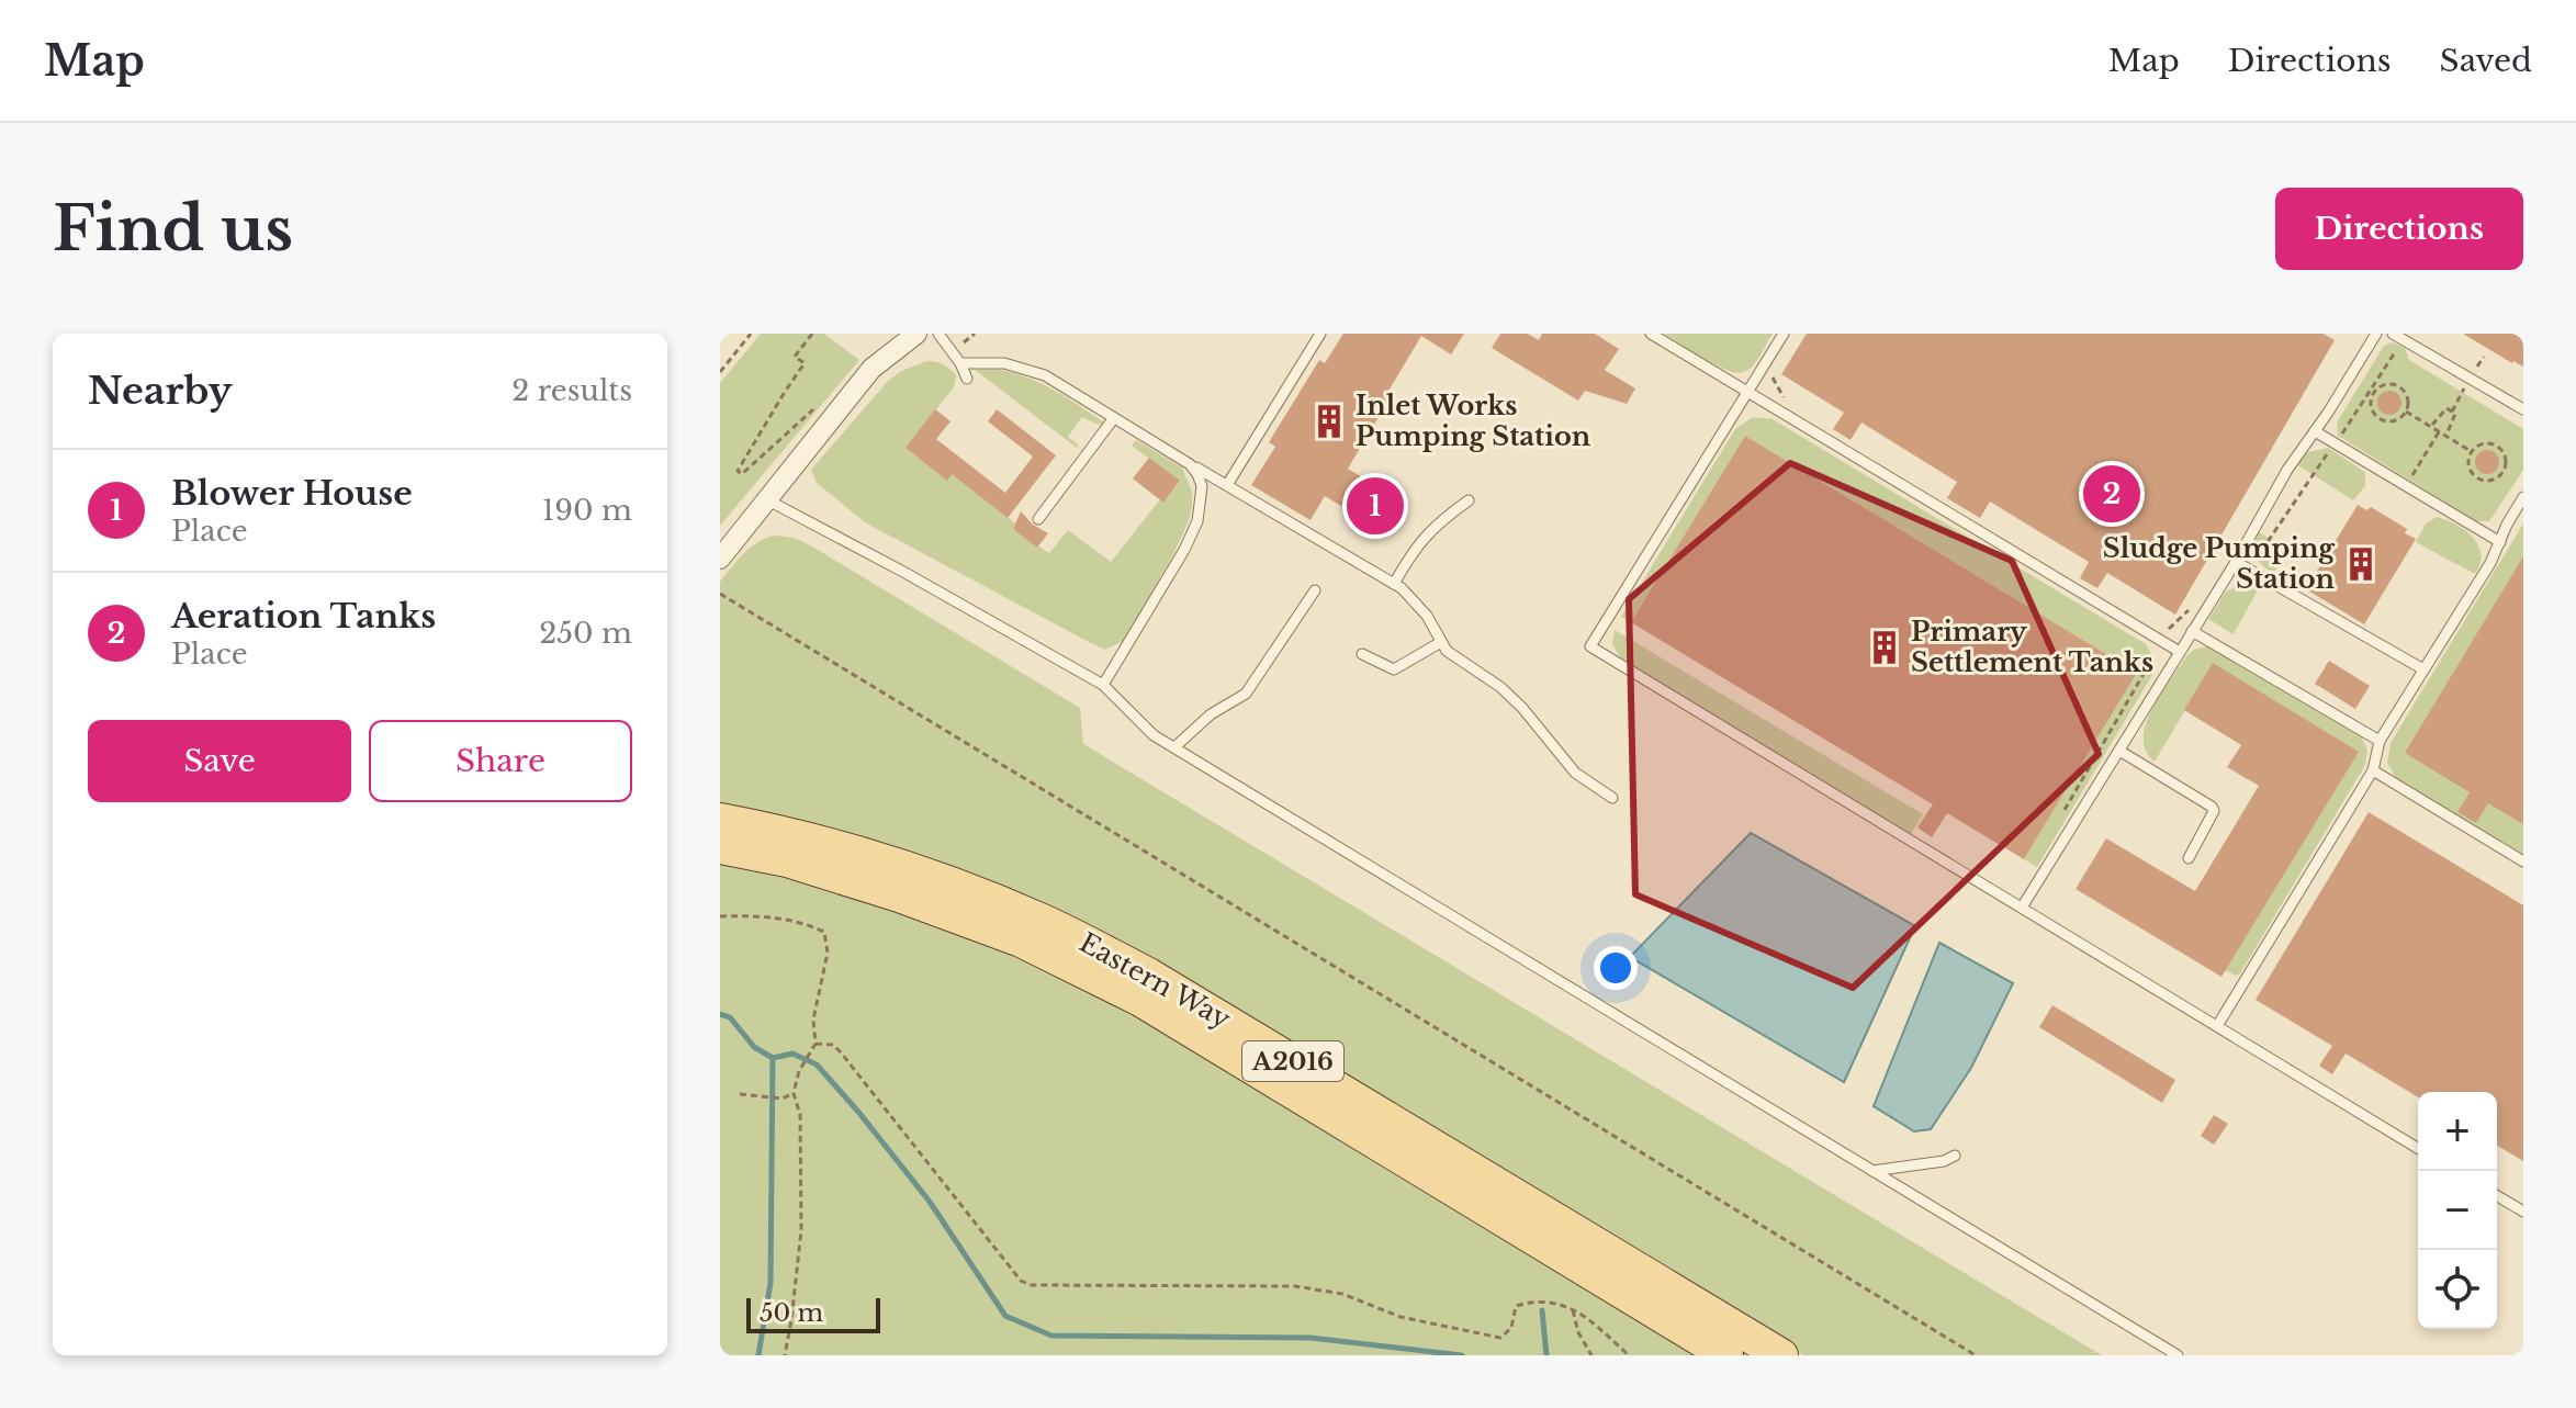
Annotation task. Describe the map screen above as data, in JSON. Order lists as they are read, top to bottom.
{
  "streets": {
    "main road": ["Eastern Way", "A2016"]
  },
  "places": {
    "building": ["Inlet Works Pumping Station", "Sludge Pumping Station", "Primary Settlement Tanks"]
  },
  "scale_bar": "50 m",
  "page": {
    "header": "Map",
    "nav": ["Map", "Directions", "Saved"],
    "buttons": [
      "Directions",
      ["Save", "Share"]
    ],
    "title": "Find us",
    "heading": ["Nearby", "2 results"],
    "list": [
      {
        "mark": "1",
        "name": "Blower House",
        "note": "Place",
        "value": "190 m"
      },
      {
        "mark": "2",
        "name": "Aeration Tanks",
        "note": "Place",
        "value": "250 m"
      }
    ],
    "pins": ["2", "1"],
    "map_buttons": ["+", "−"],
    "scale": "50 m"
  }
}
